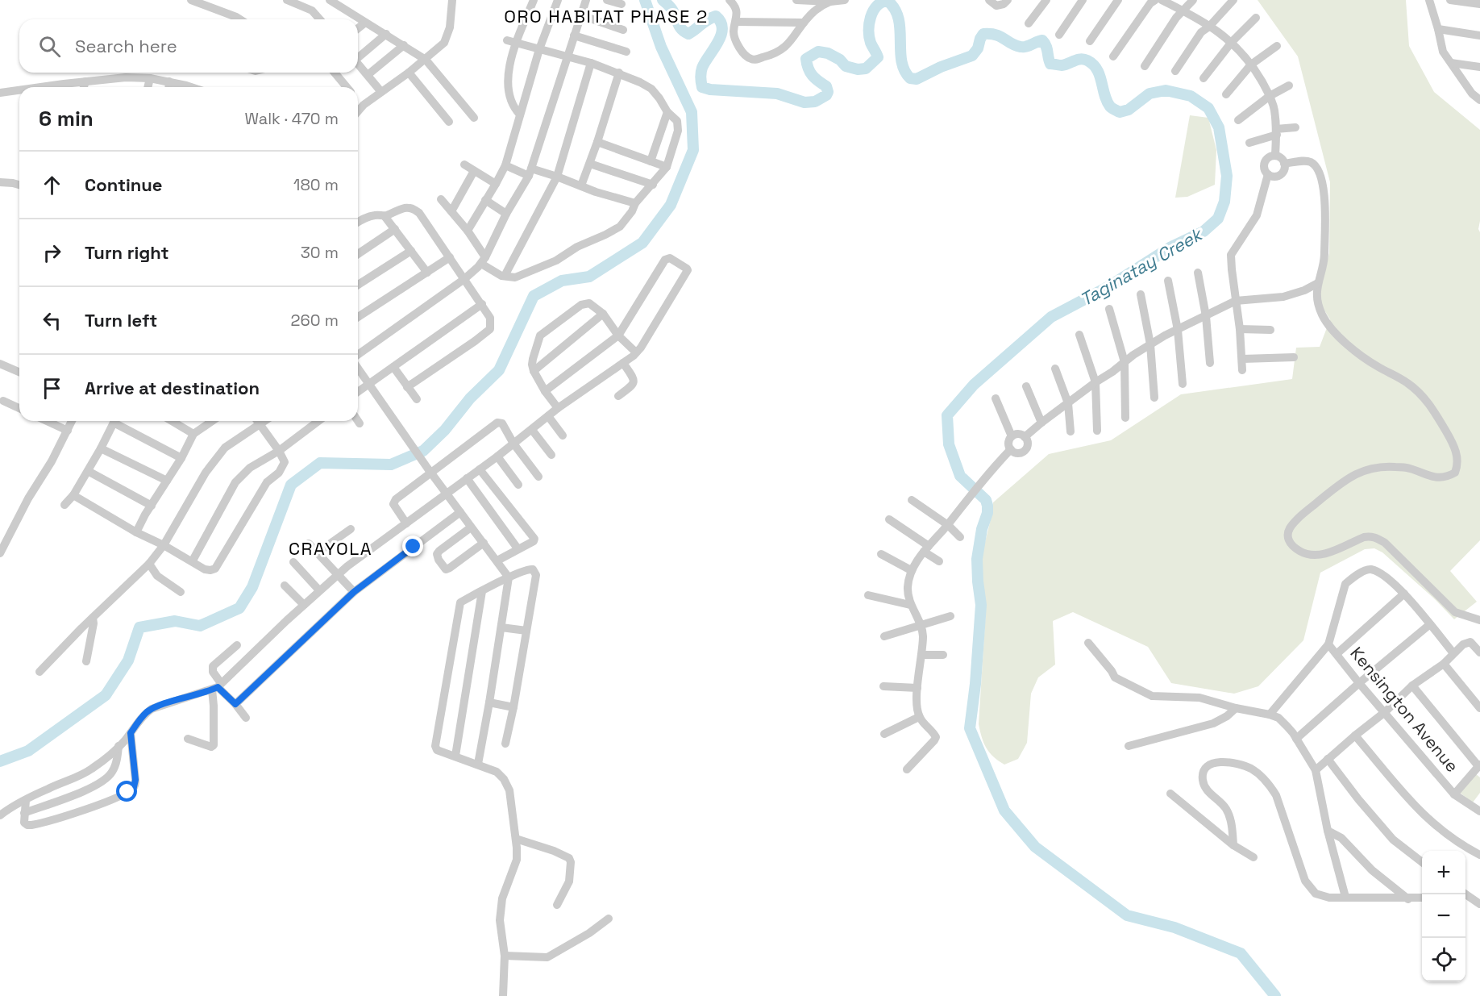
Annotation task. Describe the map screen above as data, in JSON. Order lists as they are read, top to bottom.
{
  "streets": {
    "street": ["Kensington Avenue"]
  },
  "districts": ["ORO HABITAT PHASE 2", "CRAYOLA"],
  "water": ["Taginatay Creek"],
  "page": {
    "search": "Search here",
    "heading": ["6 min", "Walk · 470 m"],
    "list": [
      ["Continue", "180 m"],
      ["Turn right", "30 m"],
      ["Turn left", "260 m"],
      "Arrive at destination"
    ],
    "map_buttons": ["+", "−"]
  }
}
